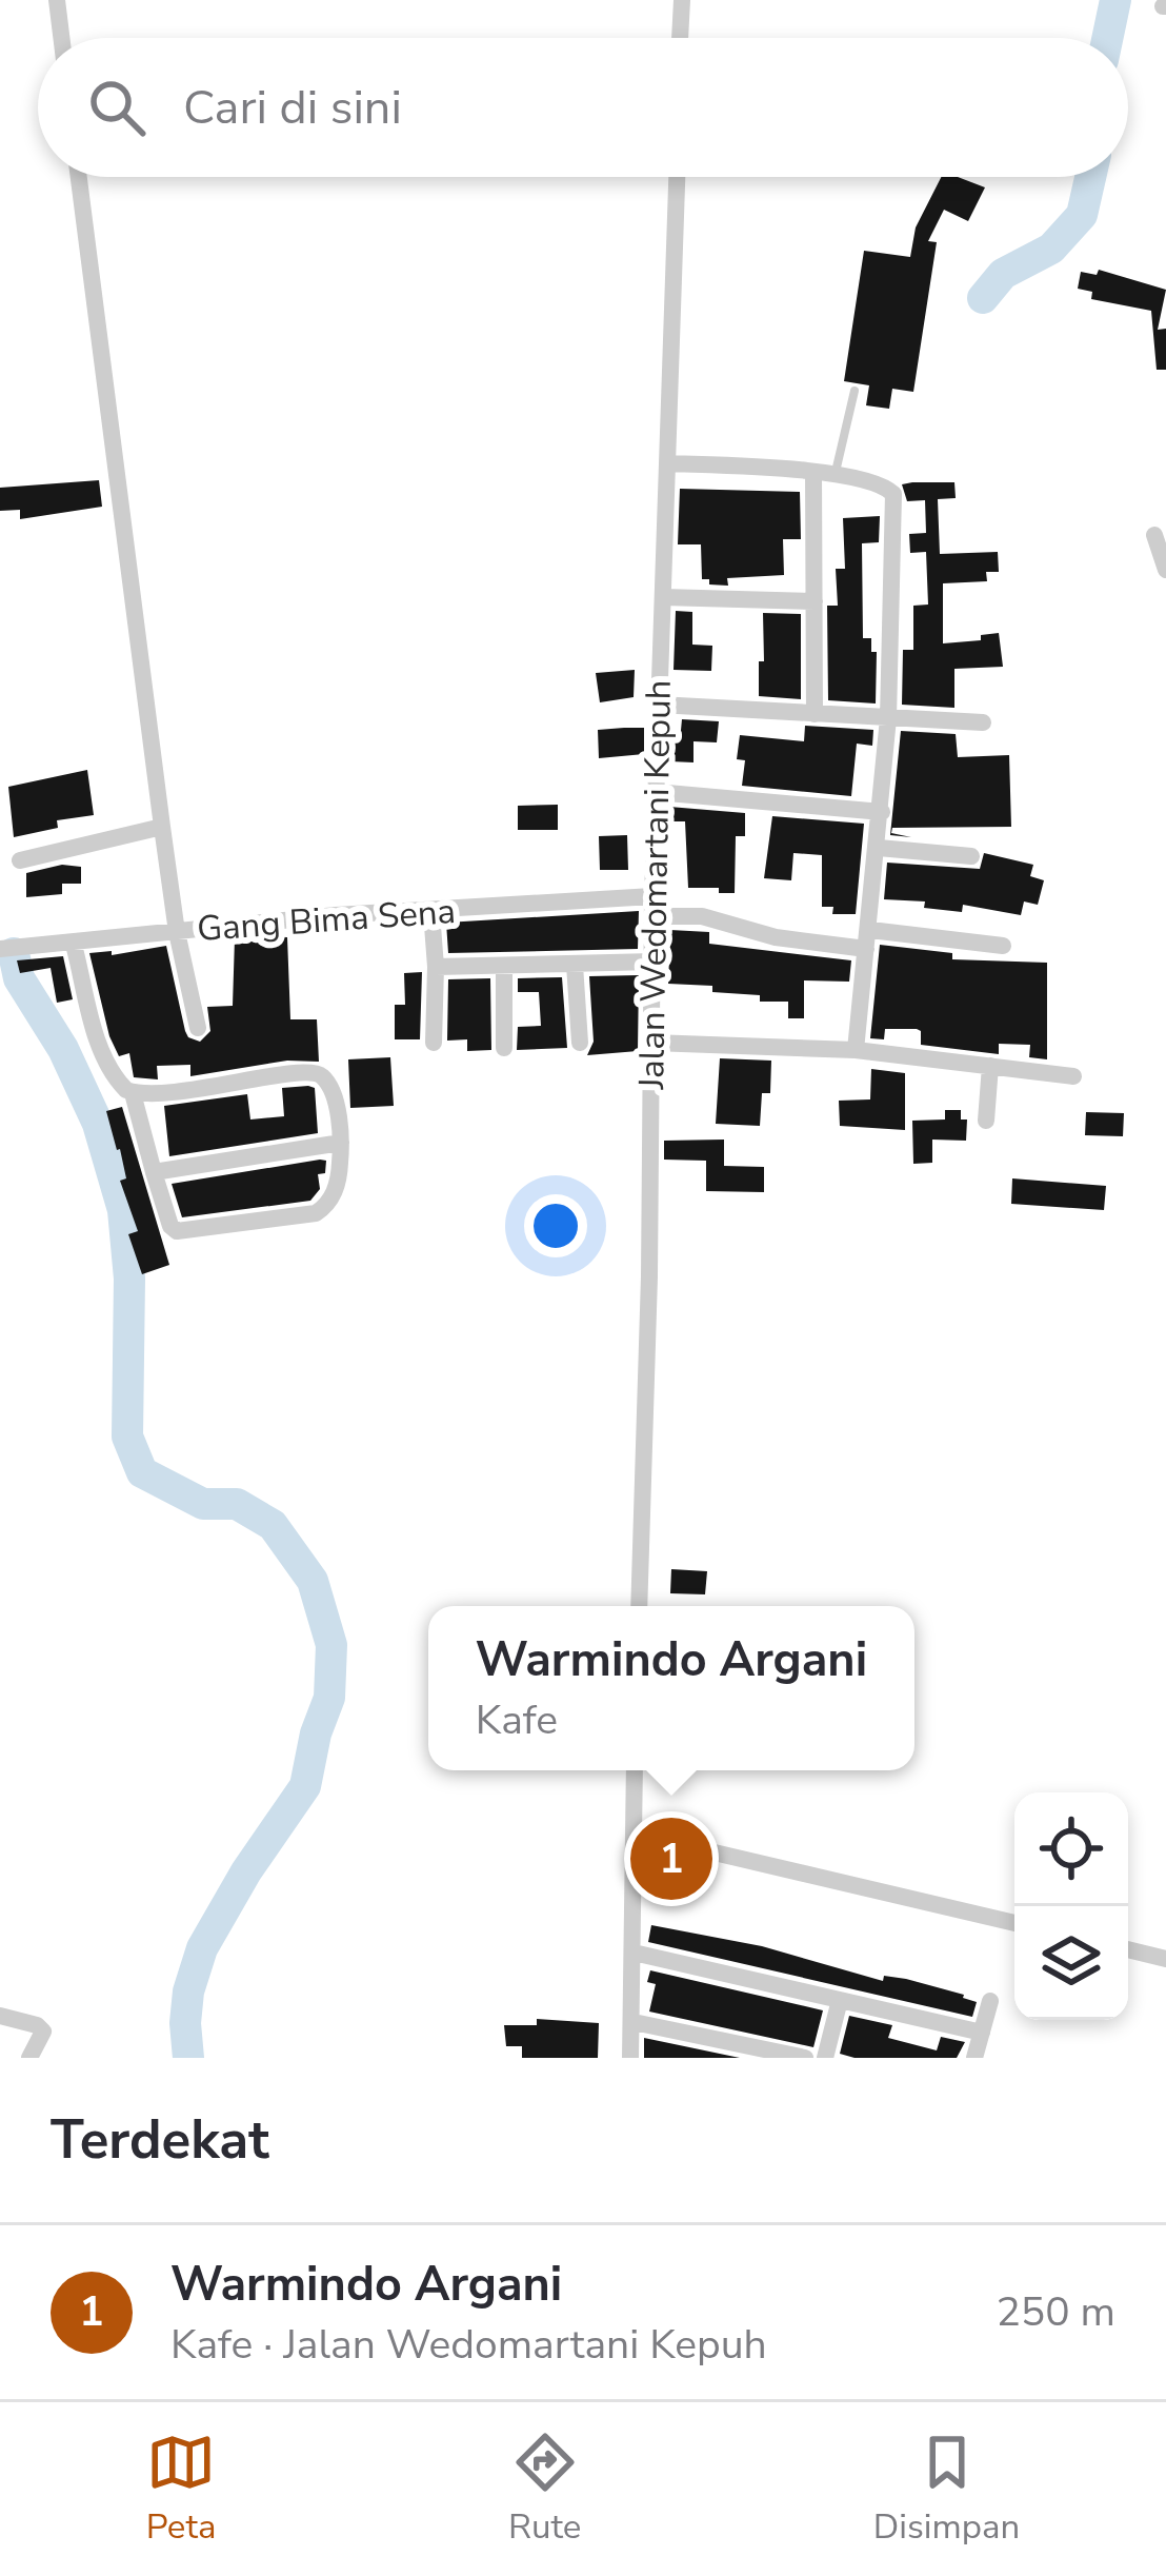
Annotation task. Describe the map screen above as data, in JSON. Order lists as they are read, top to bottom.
{
  "streets": {
    "street": ["Jalan Wedomartani Kepuh", "Gang Bima Sena"]
  },
  "crossings": [
    ["Jalan Wedomartani Kepuh", "Gang Bima Sena"]
  ],
  "page": {
    "search": "Cari di sini",
    "popup": ["Warmindo Argani", "Kafe"],
    "pins": "1",
    "heading": "Terdekat",
    "list": [
      {
        "mark": "1",
        "name": "Warmindo Argani",
        "note": "Kafe · Jalan Wedomartani Kepuh",
        "value": "250 m"
      }
    ],
    "nav": ["Peta", "Rute", "Disimpan"]
  }
}
